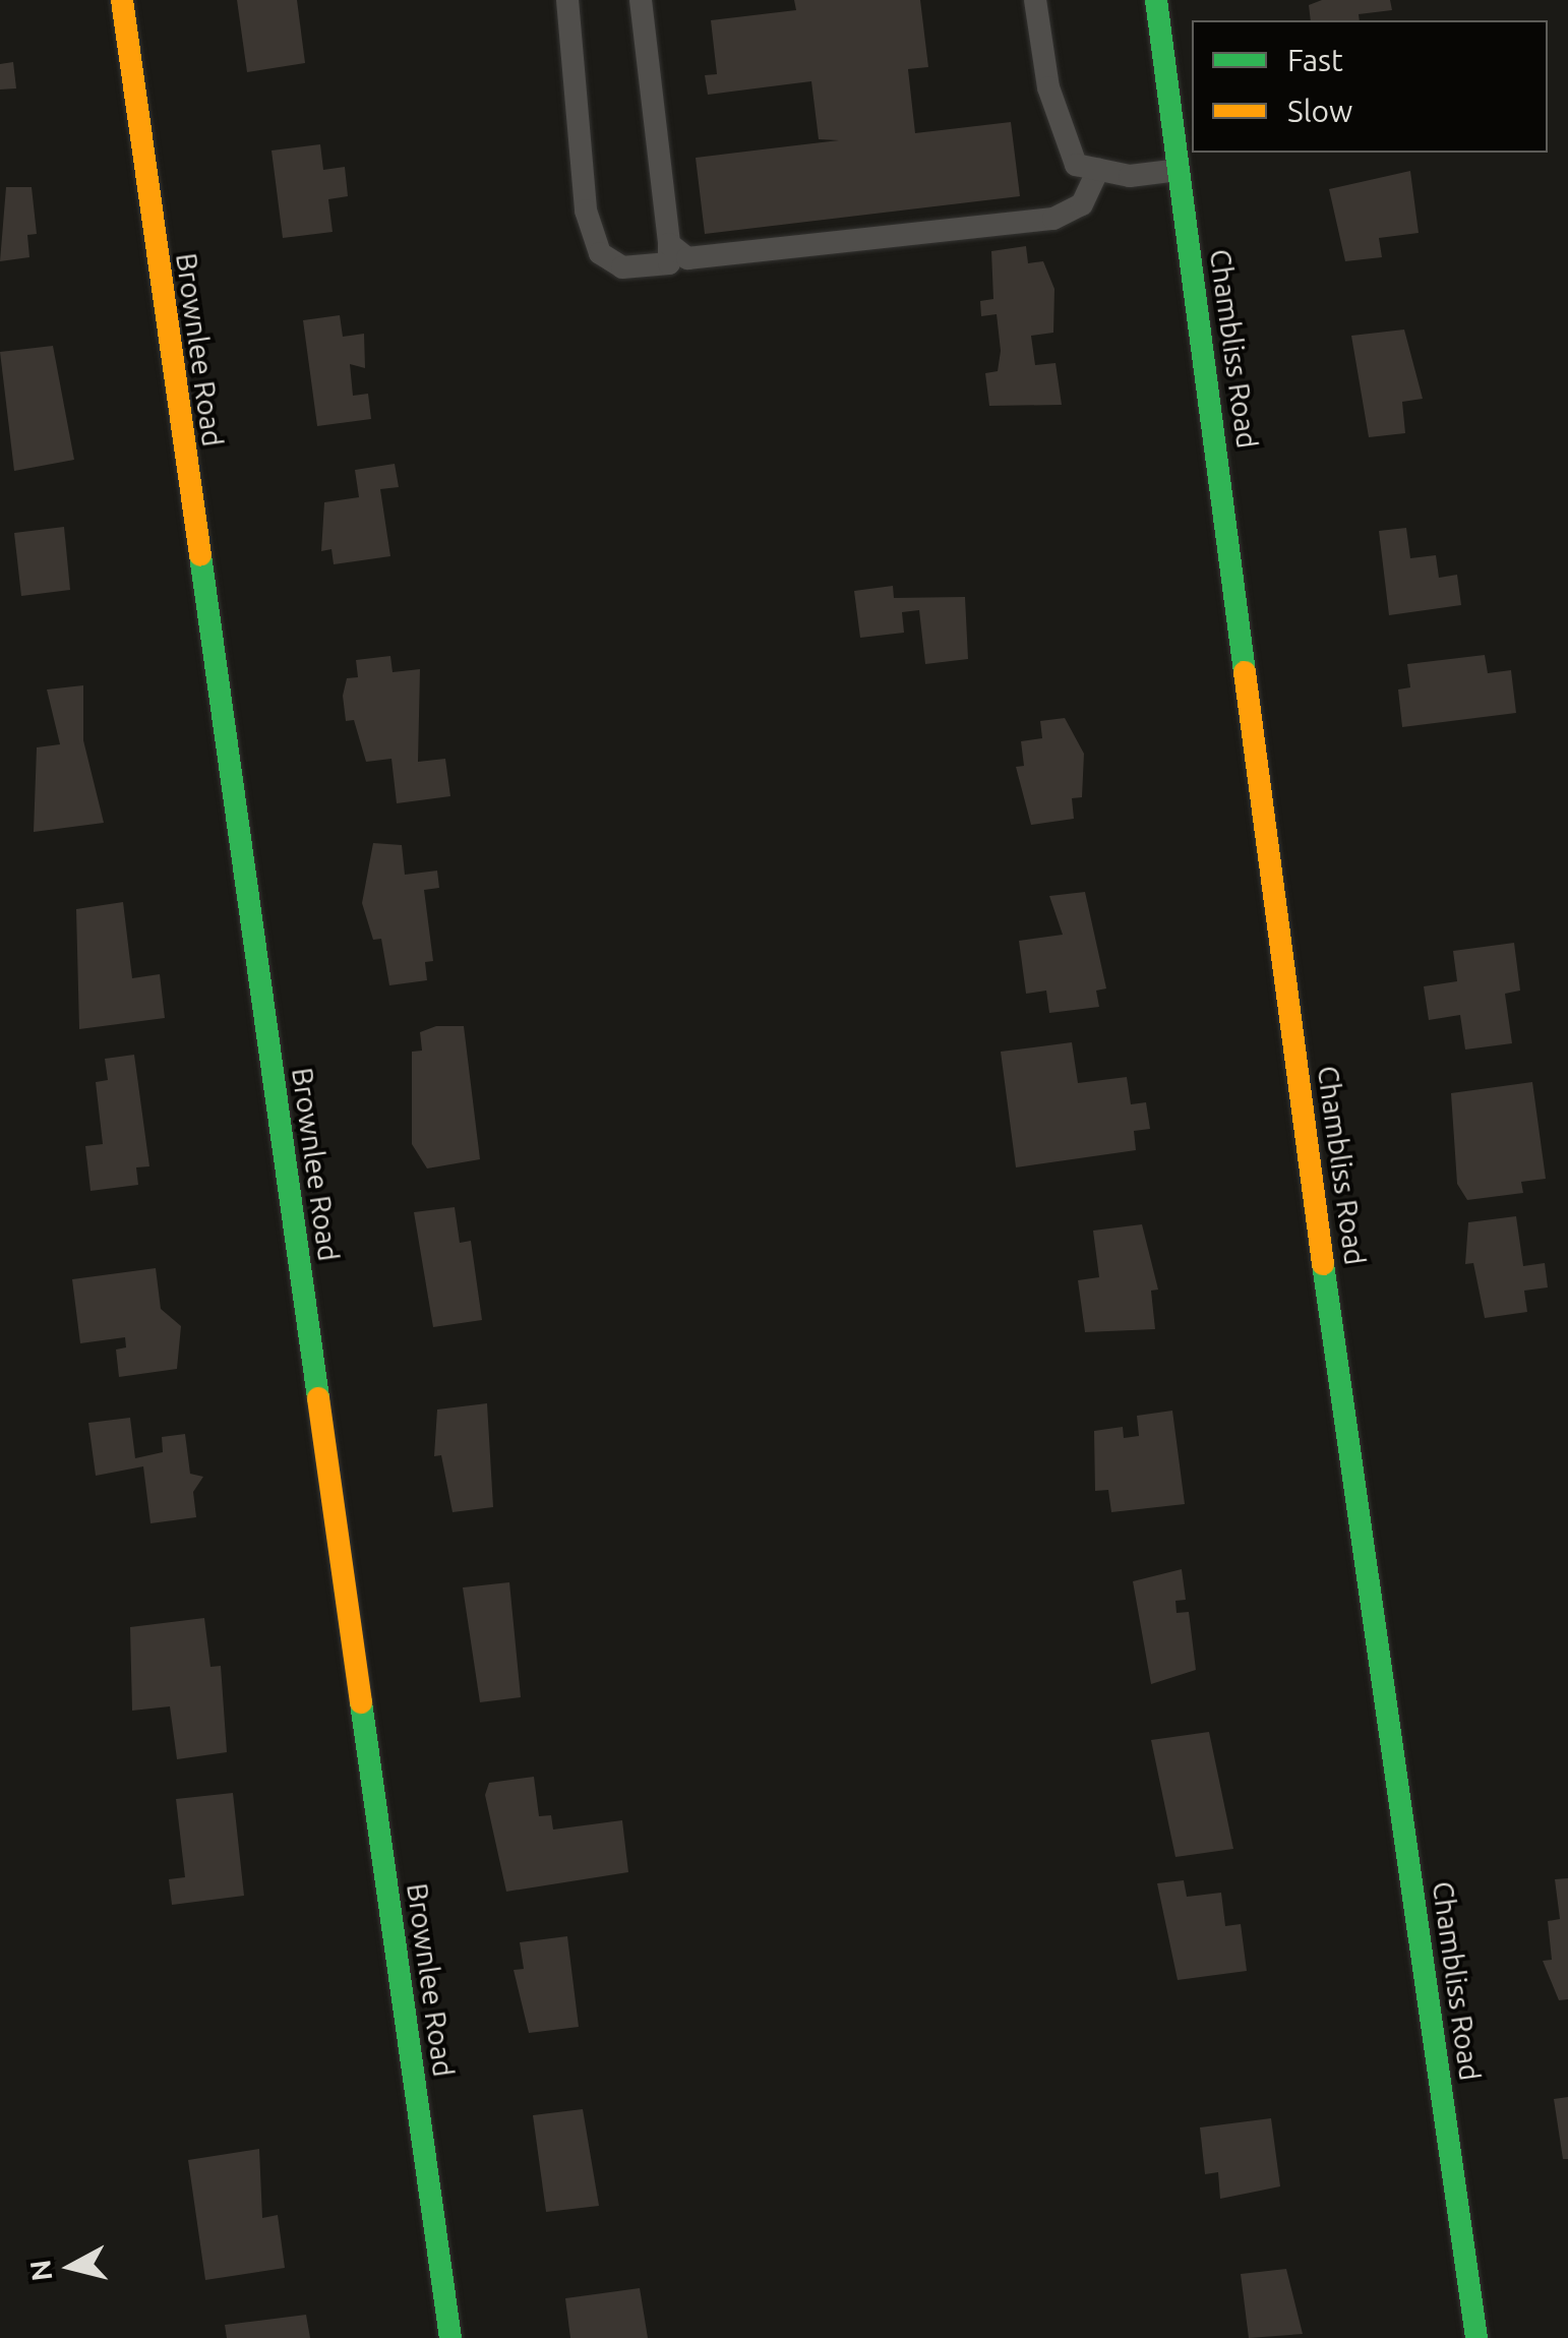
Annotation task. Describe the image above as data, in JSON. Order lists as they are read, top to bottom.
{
  "streets": {
    "street": ["Chambliss Road", "Brownlee Road"]
  },
  "legend": ["Fast", "Slow"],
  "north": "left"
}
